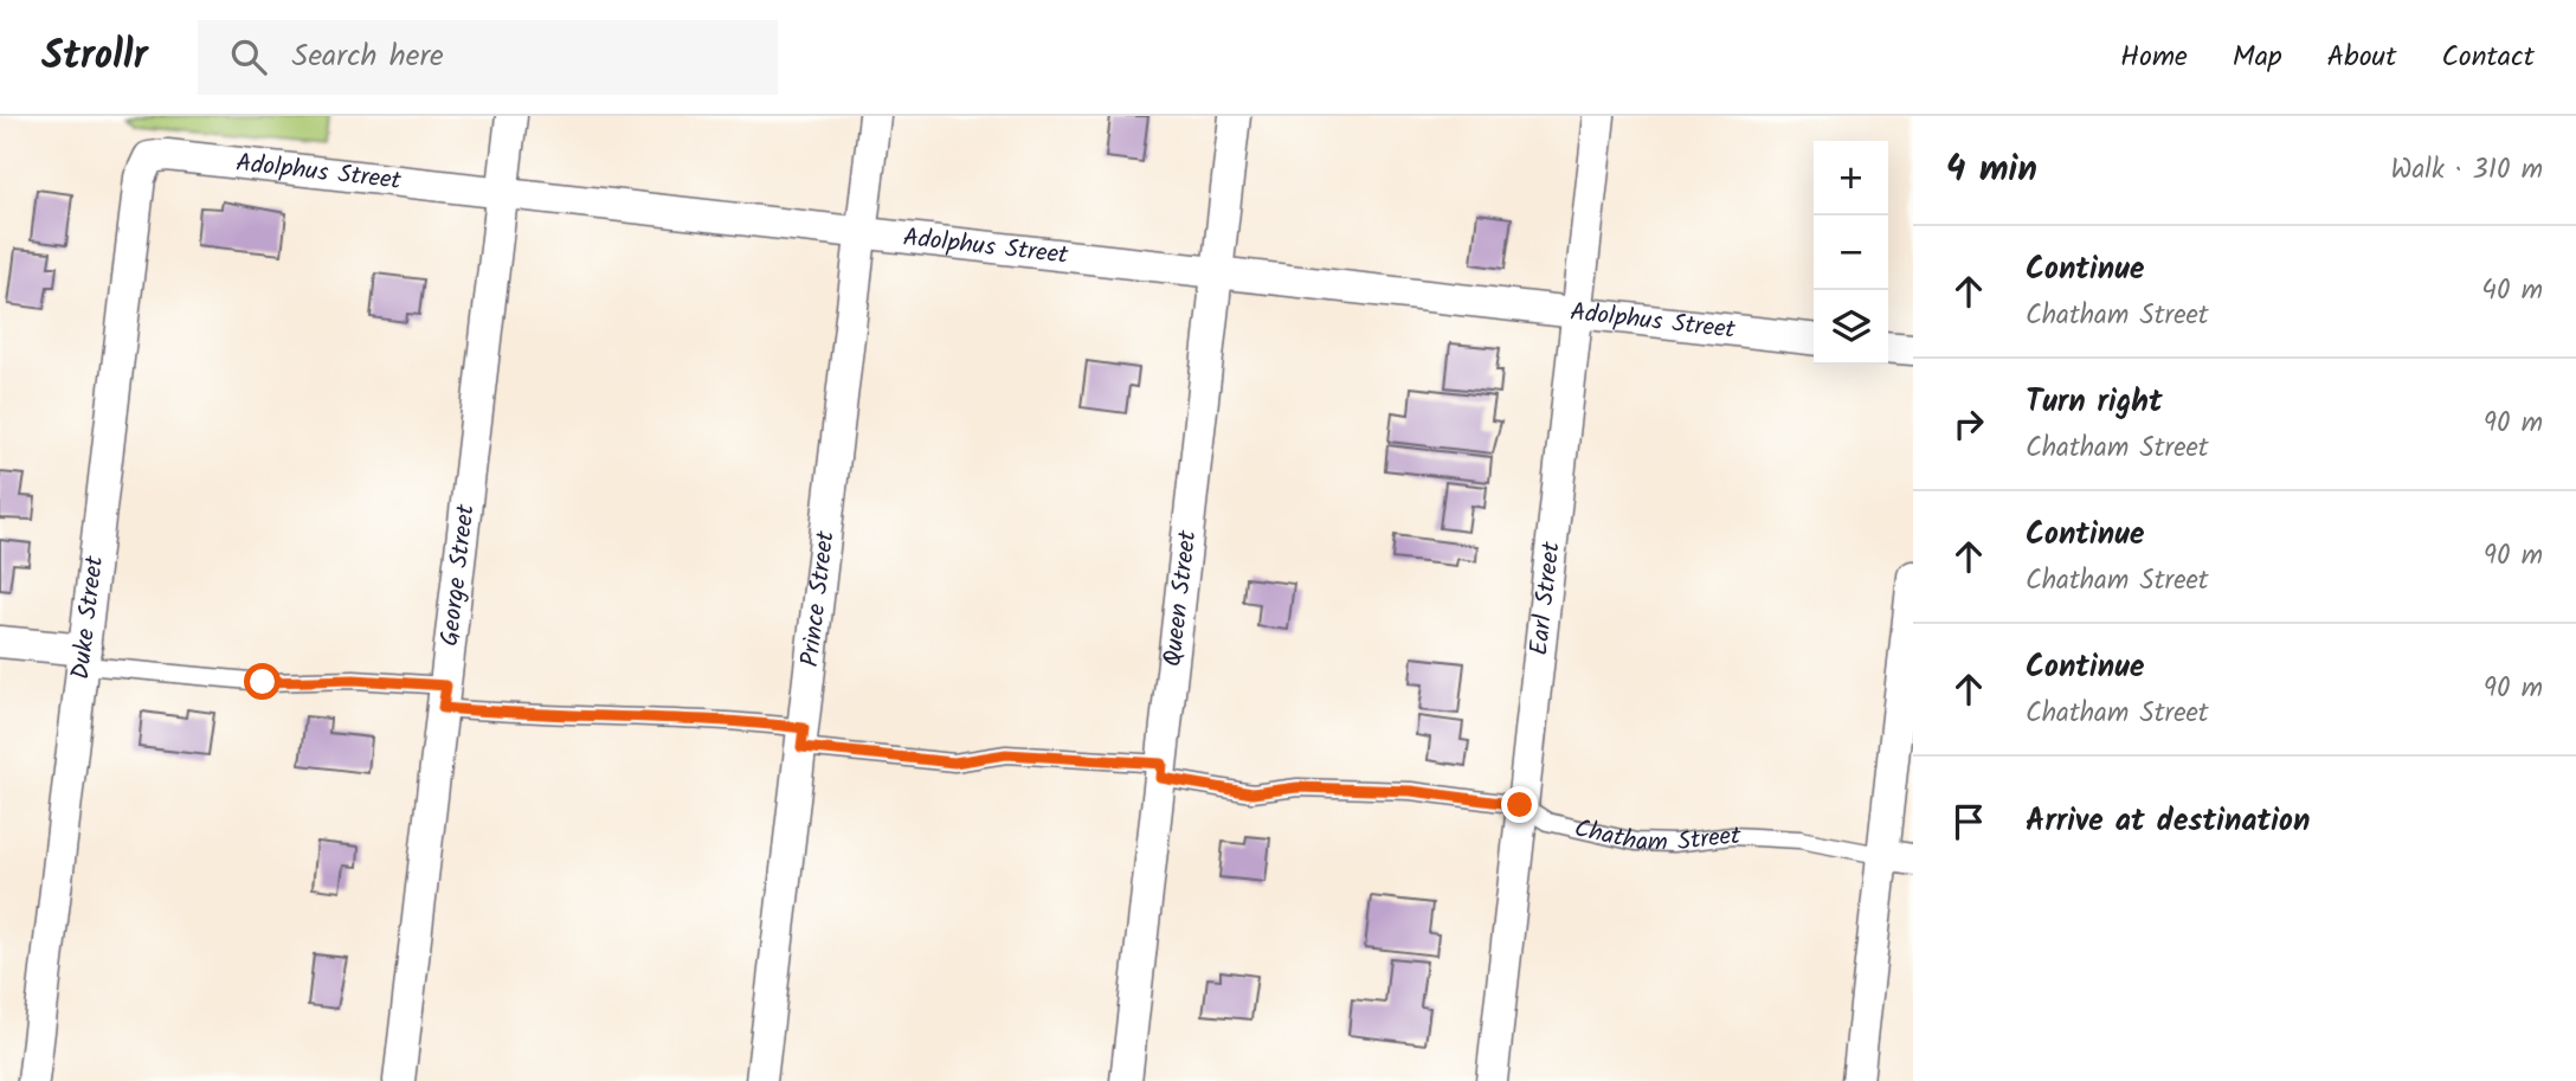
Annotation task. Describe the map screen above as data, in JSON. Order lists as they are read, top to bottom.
{
  "streets": {
    "street": [
      "Adolphus Street",
      "George Street",
      "Earl Street",
      "Prince Street",
      "Queen Street",
      "Duke Street",
      "Chatham Street"
    ]
  },
  "crossings": [
    ["Adolphus Street", "George Street"],
    ["Adolphus Street", "Earl Street"],
    ["Adolphus Street", "Prince Street"],
    ["Adolphus Street", "Queen Street"],
    ["Adolphus Street", "Duke Street"],
    ["George Street", "Chatham Street"],
    ["Earl Street", "Chatham Street"],
    ["Prince Street", "Chatham Street"],
    ["Queen Street", "Chatham Street"],
    ["Duke Street", "Chatham Street"]
  ],
  "page": {
    "header": "Strollr",
    "search": "Search here",
    "nav": [
      "Home",
      "Map",
      "About",
      "Contact"
    ],
    "heading": ["4 min", "Walk · 310 m"],
    "map_buttons": ["+", "−"],
    "list": [
      ["Continue", "Chatham Street", "40 m"],
      ["Turn right", "Chatham Street", "90 m"],
      ["Continue", "Chatham Street", "90 m"],
      ["Continue", "Chatham Street", "90 m"],
      "Arrive at destination"
    ]
  }
}
